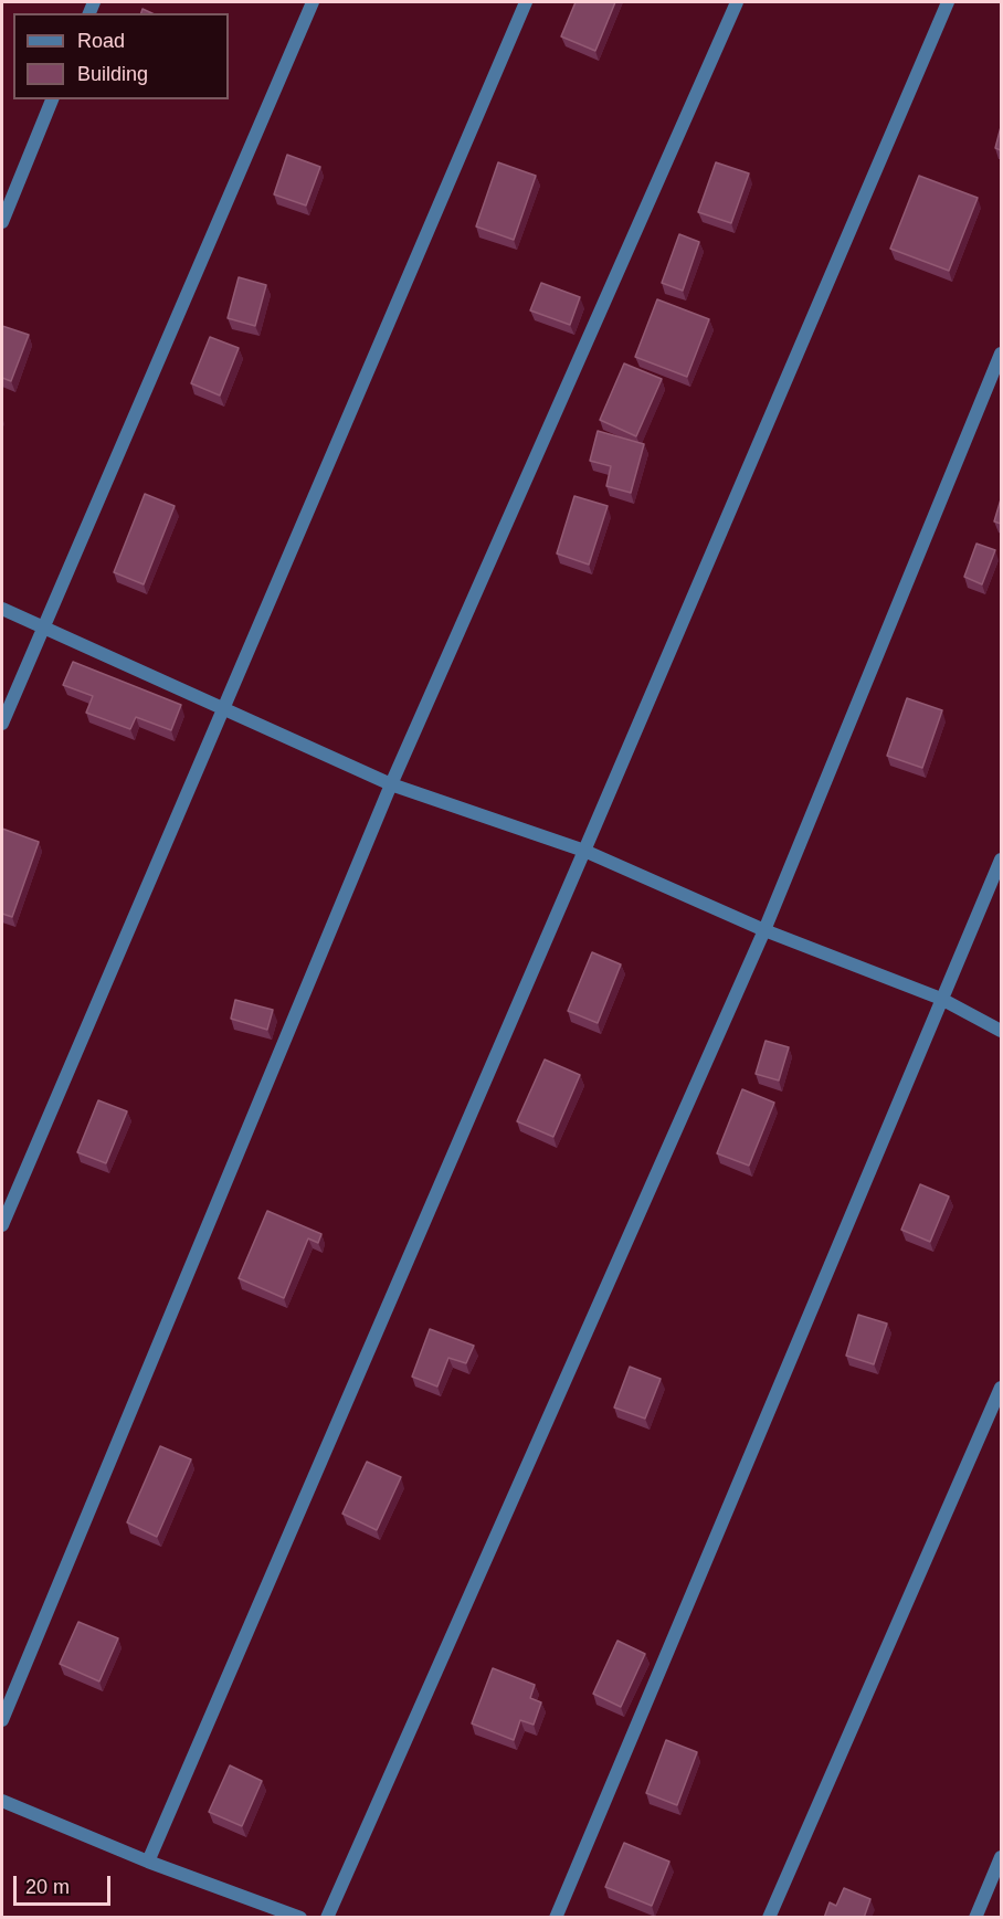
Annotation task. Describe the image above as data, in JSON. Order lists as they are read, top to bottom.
{
  "legend": ["Road", "Building"],
  "scale_bar": "20 m"
}
